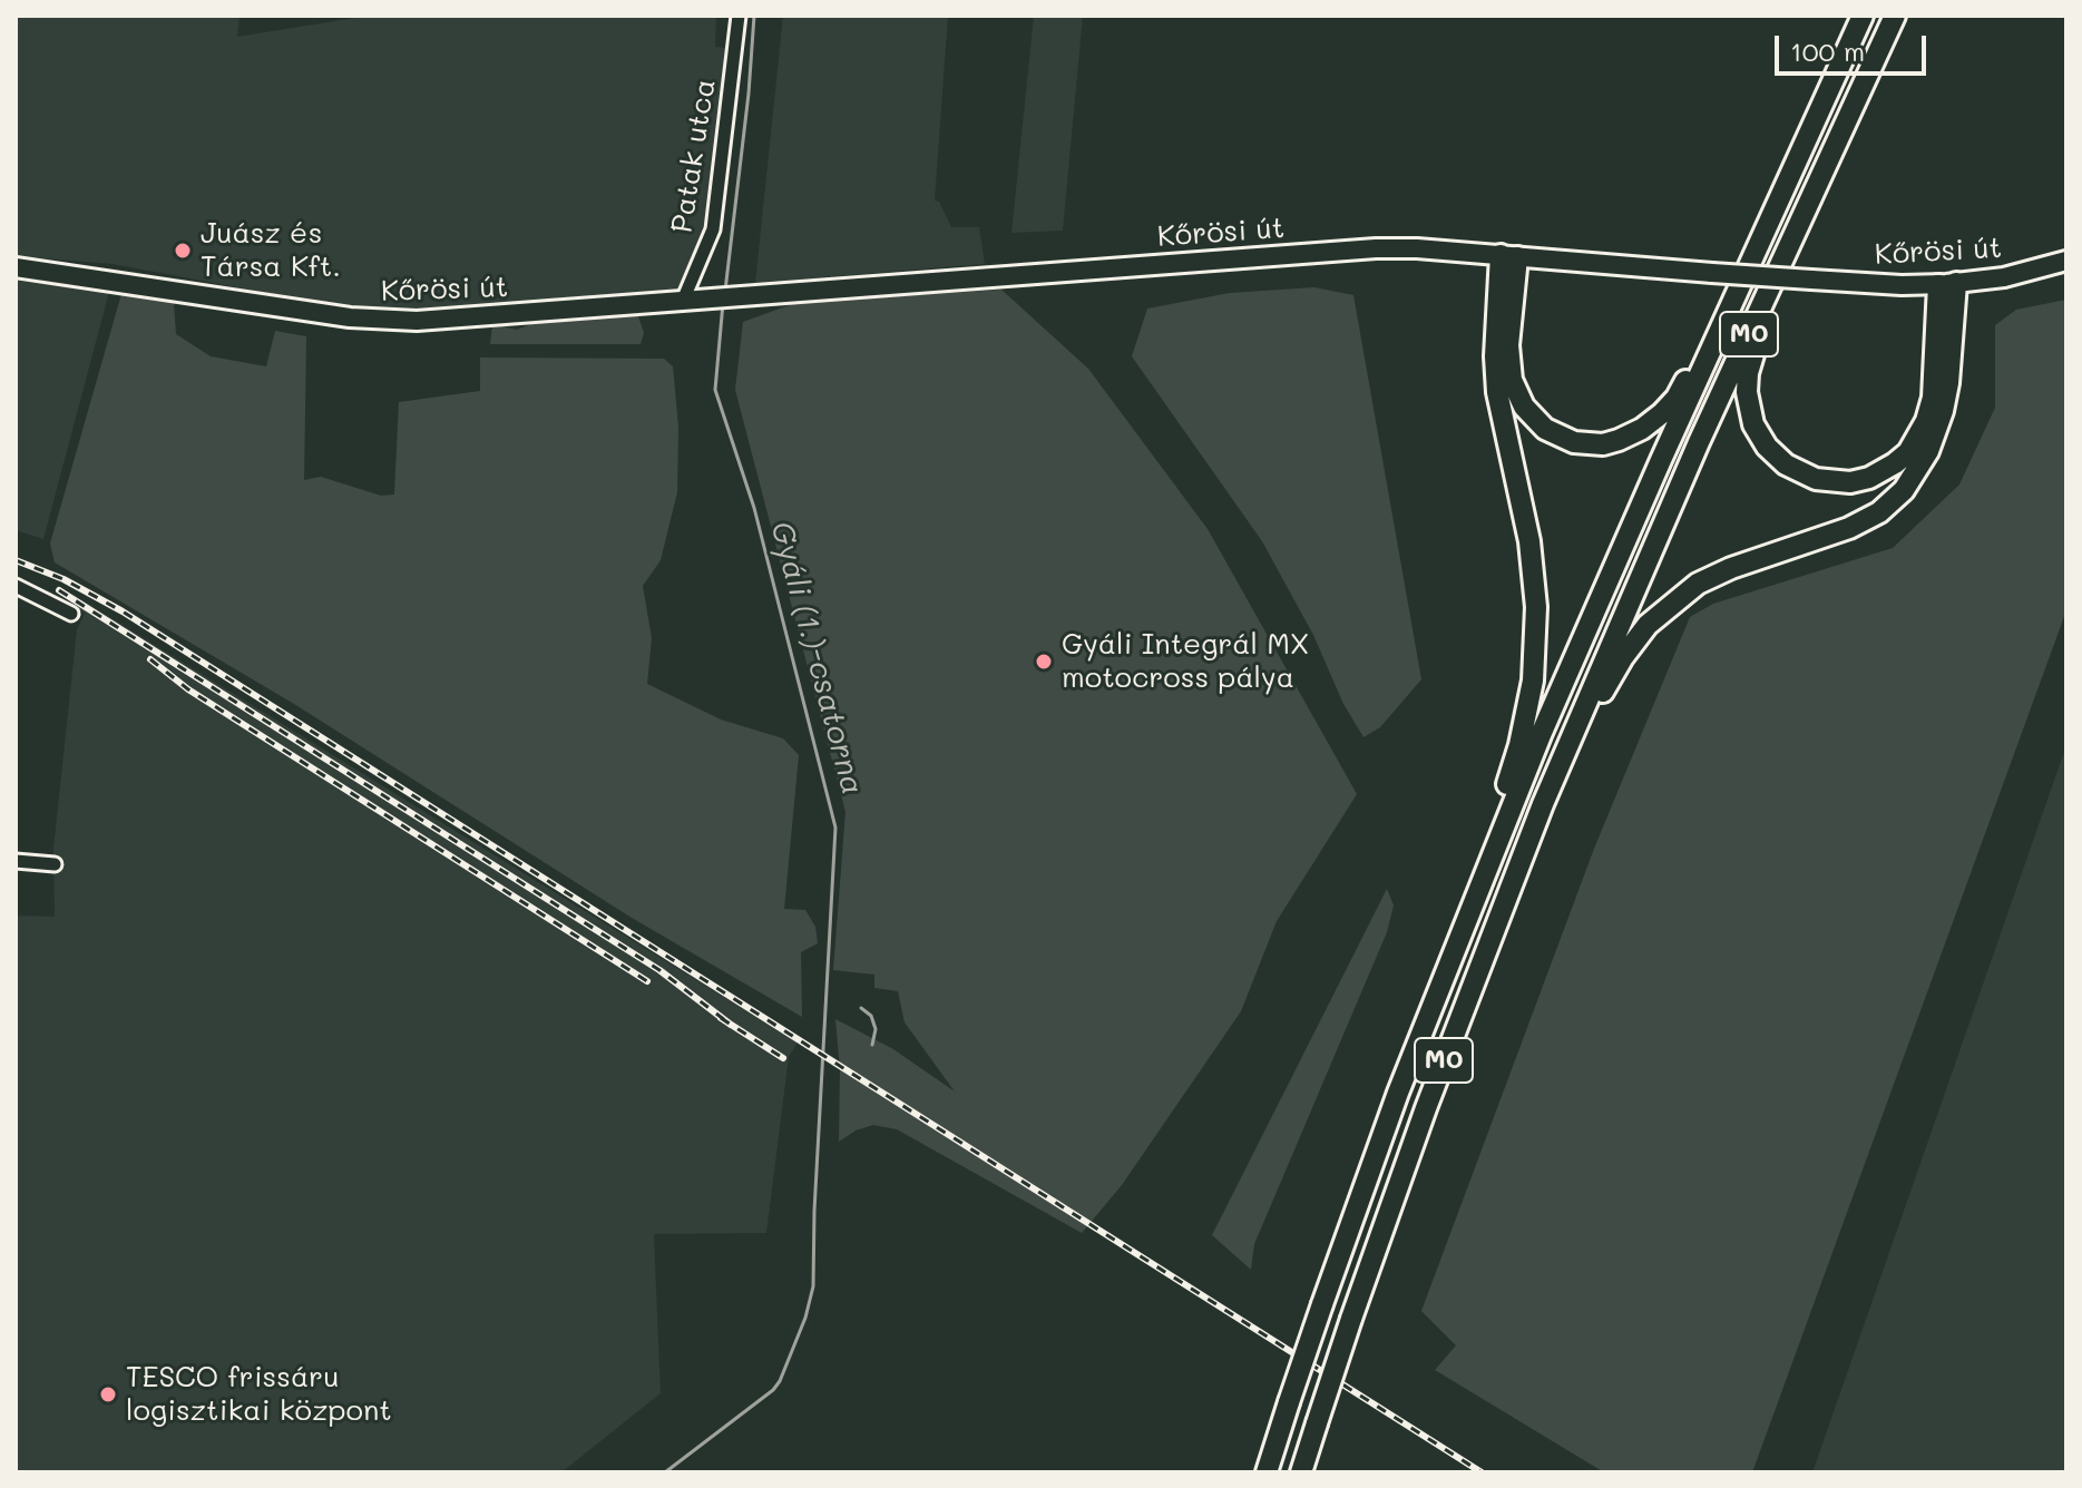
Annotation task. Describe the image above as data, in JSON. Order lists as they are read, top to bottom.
{
  "streets": {
    "highway": ["M0"],
    "main road": ["Kőrösi út"],
    "street": ["Patak utca"]
  },
  "crossings": [
    ["Patak utca", "Kőrösi út"]
  ],
  "water": ["Gyáli (1.)-csatorna"],
  "places": ["Juász és Társa Kft.", "Gyáli Integrál MX motocross pálya", "TESCO frissáru logisztikai központ"],
  "scale_bar": "100 m"
}
